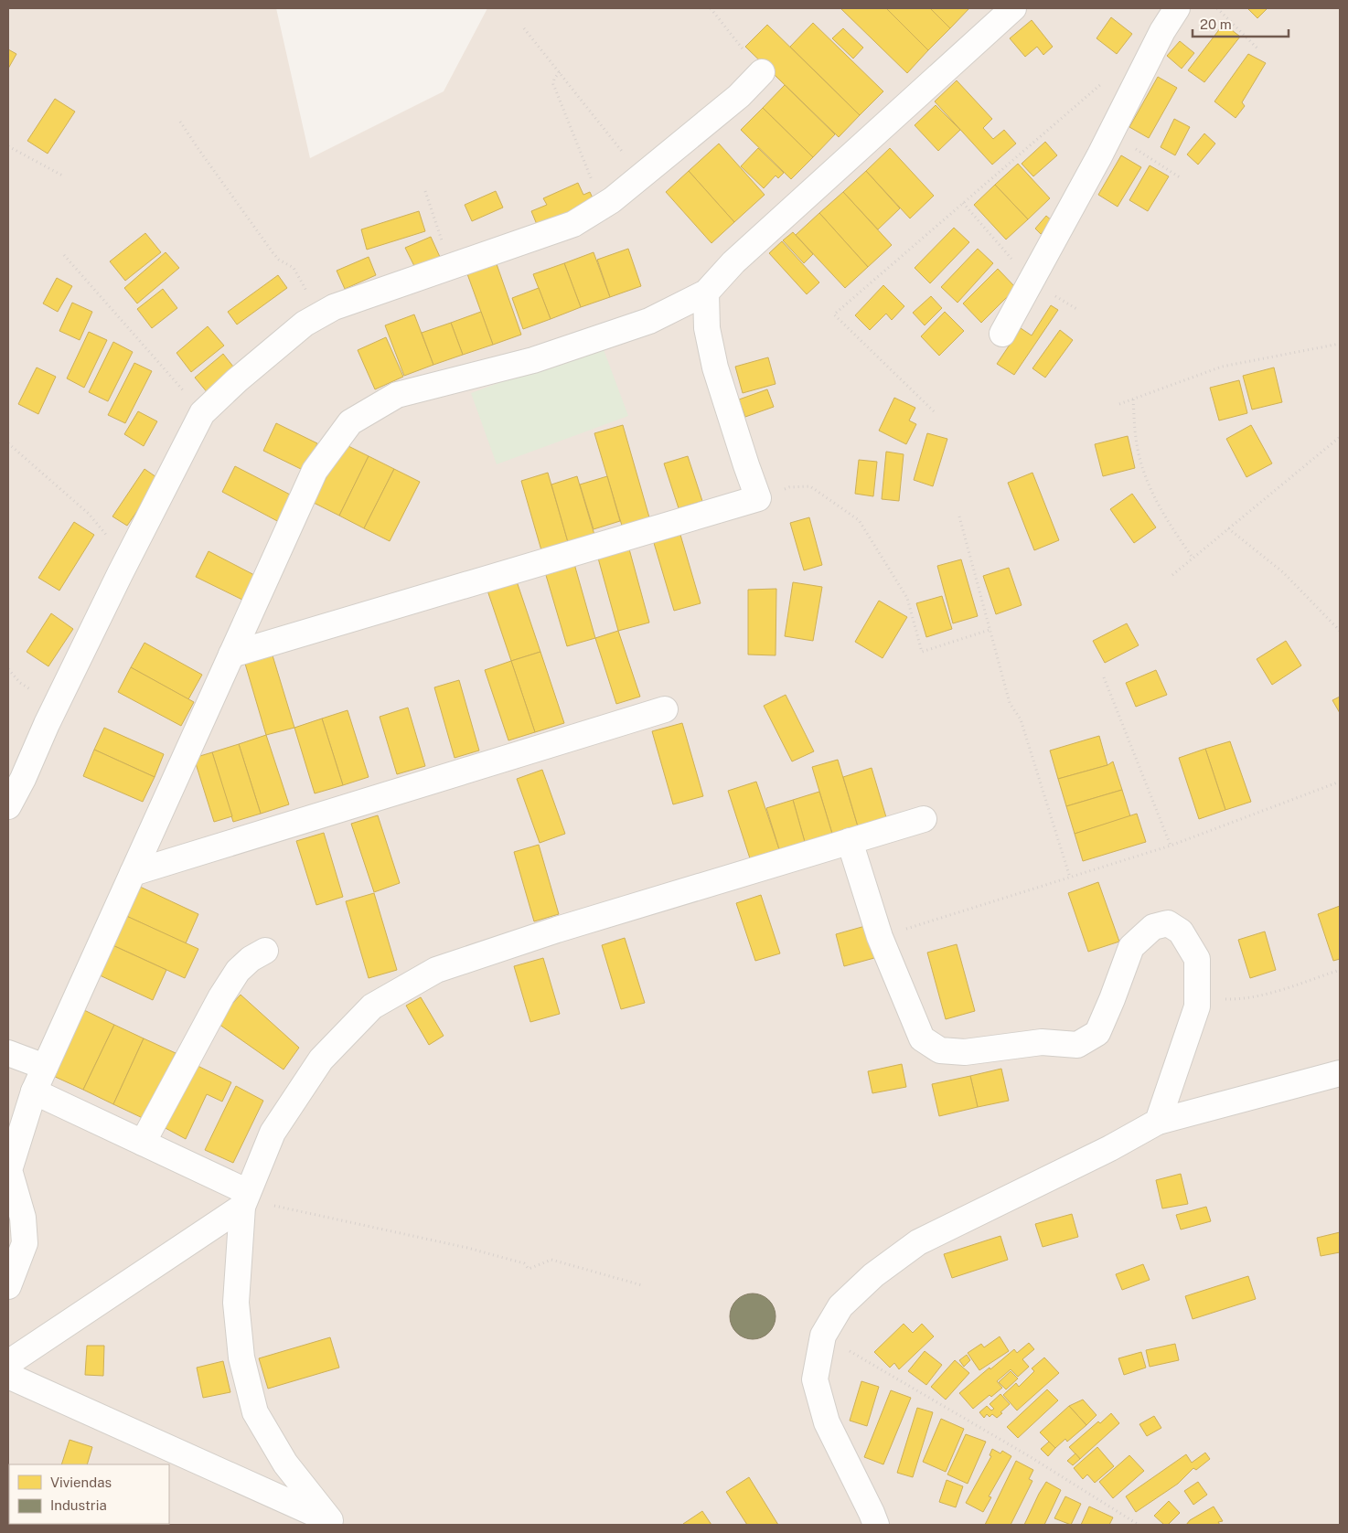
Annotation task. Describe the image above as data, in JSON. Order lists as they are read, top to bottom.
{
  "legend": ["Viviendas", "Industria"],
  "scale_bar": "20 m"
}
